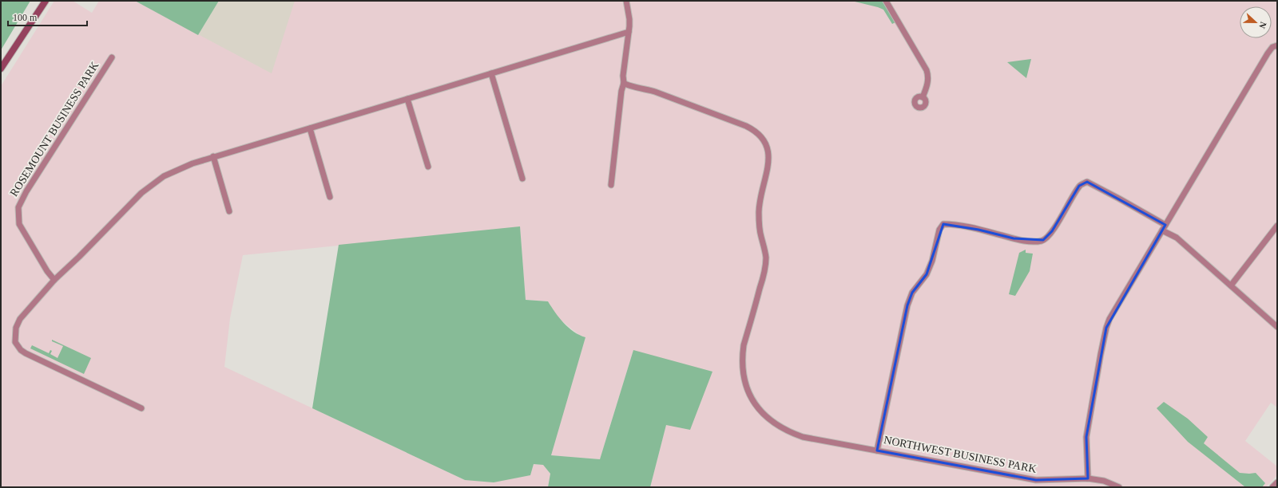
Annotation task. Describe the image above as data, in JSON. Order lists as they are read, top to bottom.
{
  "streets": {
    "street": ["ROSEMOUNT BUSINESS PARK", "NORTHWEST BUSINESS PARK"]
  },
  "scale_bar": "100 m",
  "north": "right"
}
